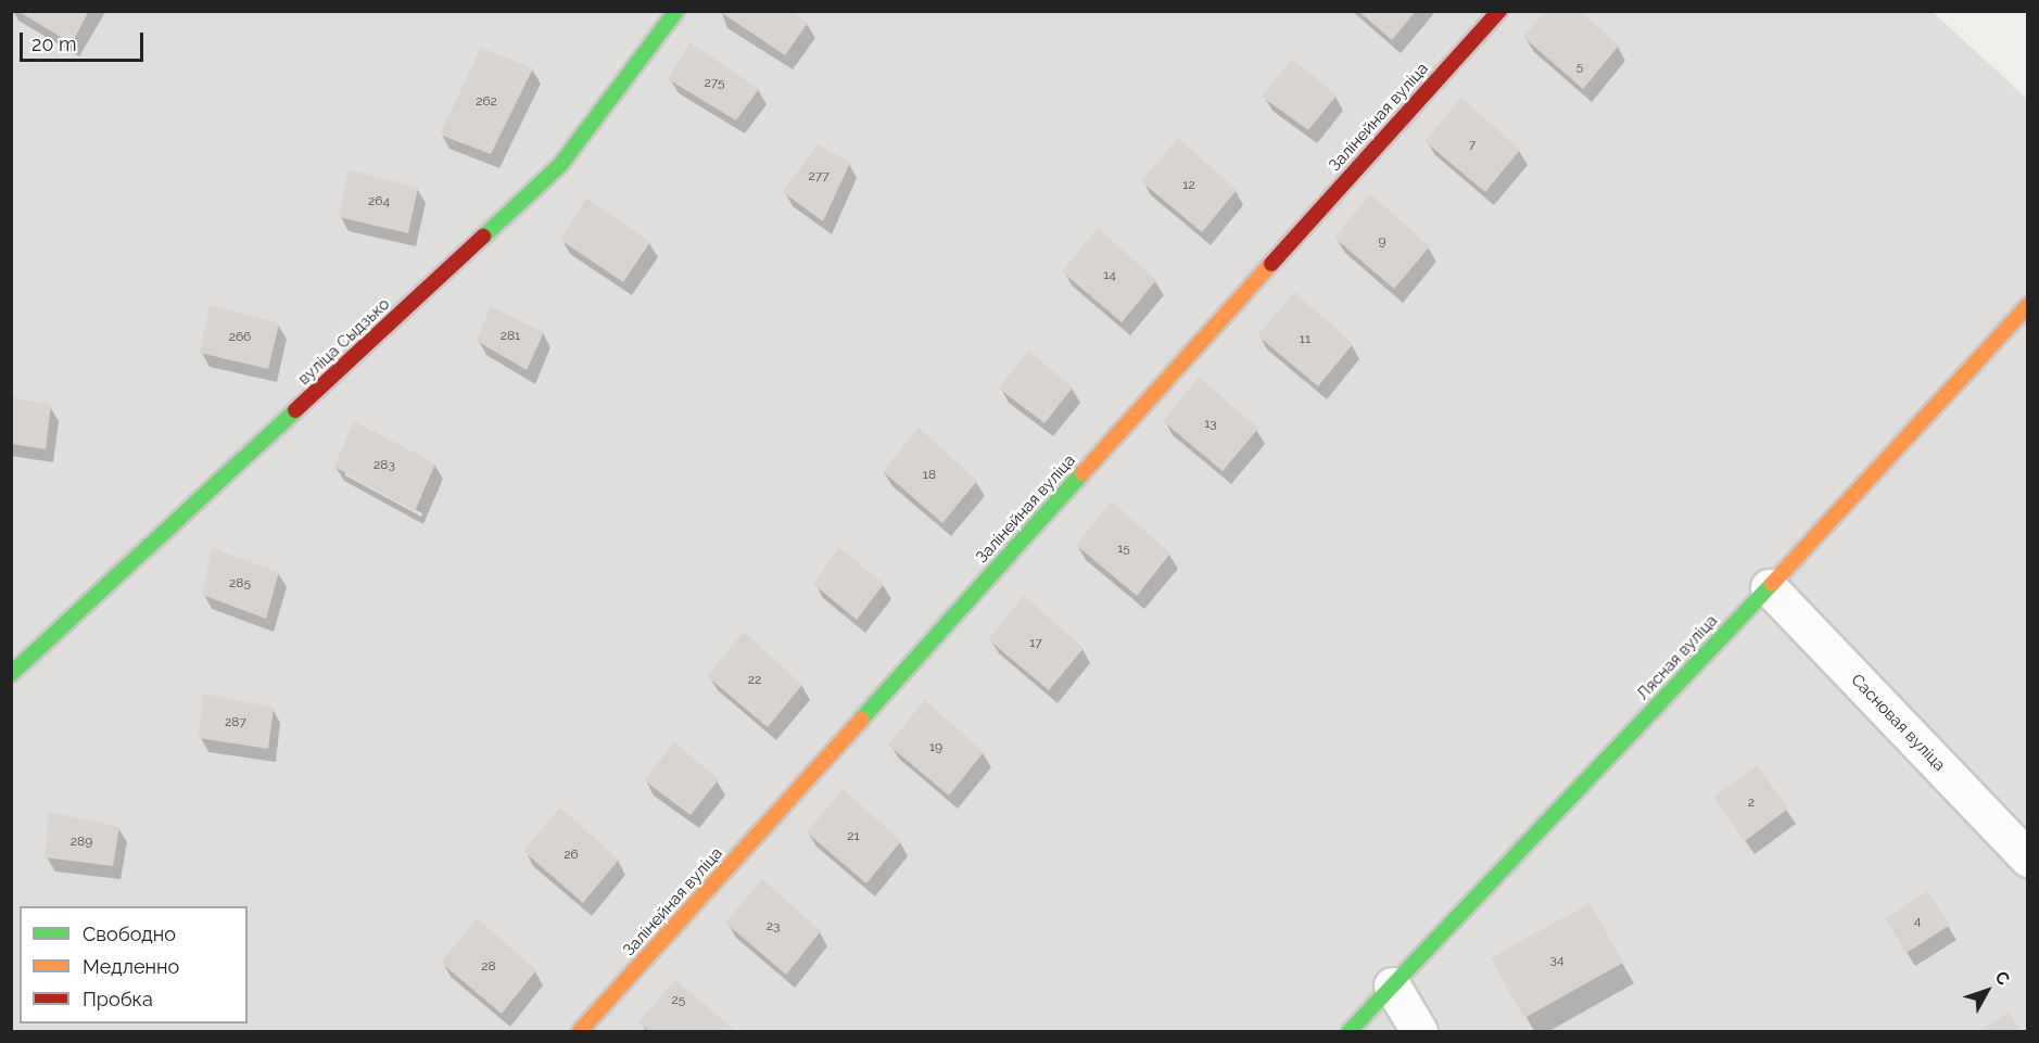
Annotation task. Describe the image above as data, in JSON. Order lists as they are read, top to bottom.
{
  "streets": {
    "street": [
      "Залінейная вуліца",
      "вуліца Сыдзько",
      "Лясная вуліца",
      "Сасновая вуліца"
    ]
  },
  "crossings": [
    ["Лясная вуліца", "Сасновая вуліца"]
  ],
  "house_numbers": [
    "5",
    "275",
    "262",
    "7",
    "277",
    "12",
    "264",
    "9",
    "14",
    "281",
    "266",
    "11",
    "13",
    "283",
    "18",
    "15",
    "285",
    "17",
    "22",
    "287",
    "19",
    "2",
    "21",
    "289",
    "26",
    "4",
    "23",
    "34",
    "28",
    "25"
  ],
  "legend": ["Свободно", "Медленно", "Пробка"],
  "scale_bar": "20 m",
  "north": "top right"
}
